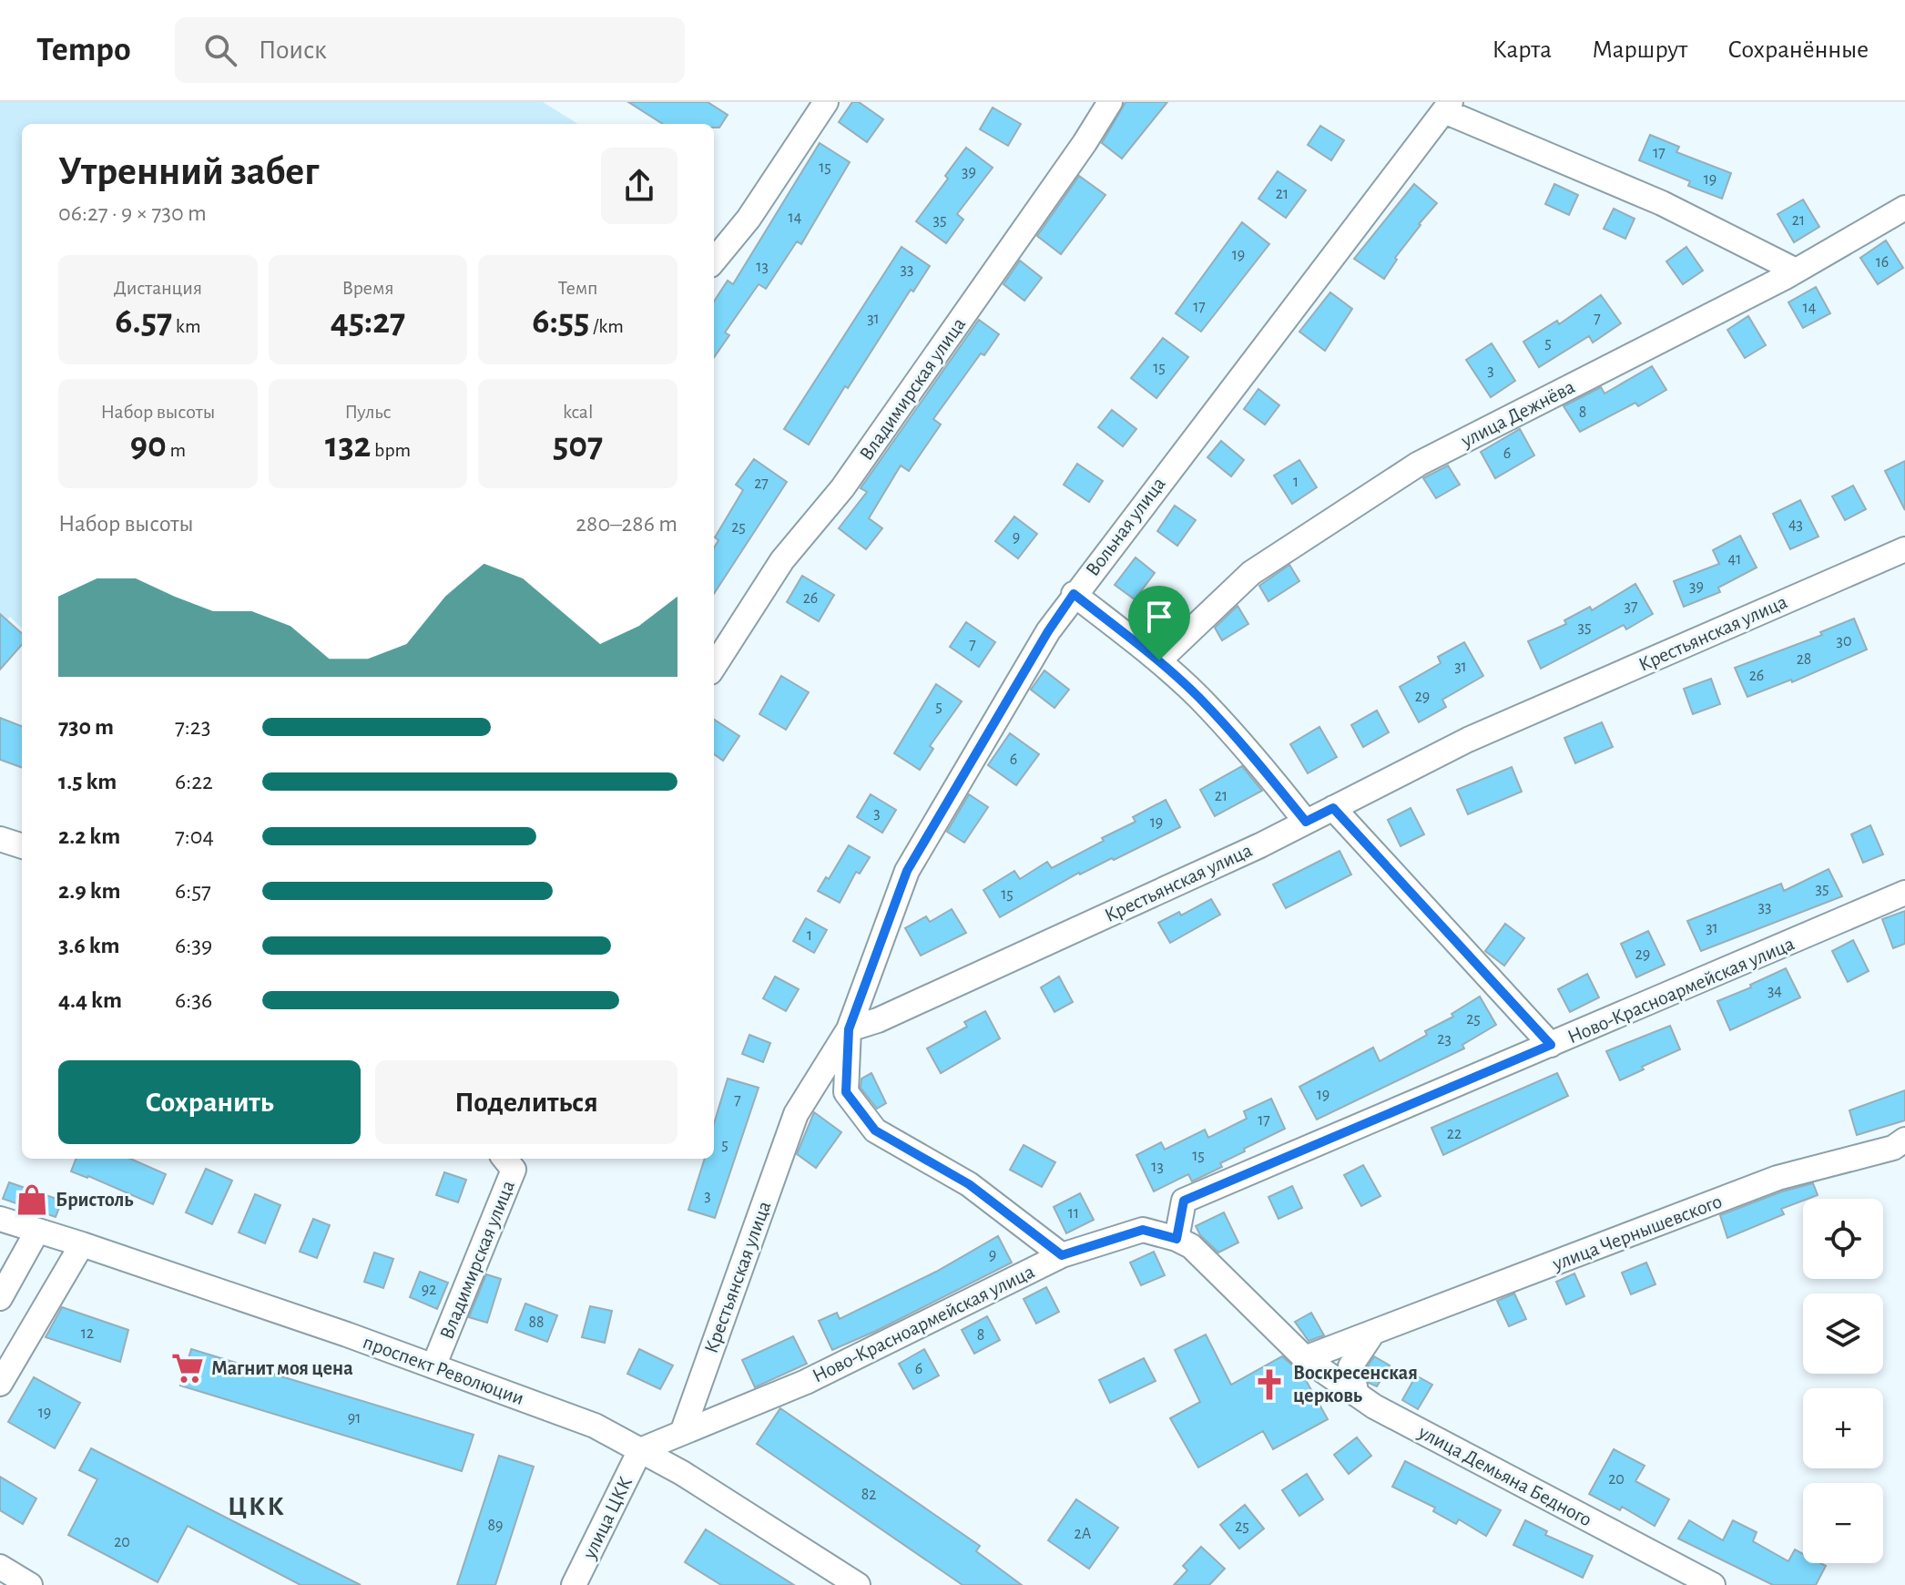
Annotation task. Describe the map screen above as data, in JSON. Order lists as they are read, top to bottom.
{
  "streets": {
    "street": [
      "Владимирская улица",
      "улица Дежнёва",
      "Вольная улица",
      "Крестьянская улица",
      "Ново-Красноармейская улица",
      "улица Чернышевского",
      "проспект Революции",
      "улица Демьяна Бедного",
      "улица ЦКК"
    ]
  },
  "crossings": [
    ["Владимирская улица", "проспект Революции"],
    ["Вольная улица", "Крестьянская улица"],
    ["Крестьянская улица", "Ново-Красноармейская улица"],
    ["Ново-Красноармейская улица", "проспект Революции"],
    ["Ново-Красноармейская улица", "улица Демьяна Бедного"],
    ["Ново-Красноармейская улица", "улица ЦКК"],
    ["улица Чернышевского", "улица Демьяна Бедного"],
    ["проспект Революции", "улица ЦКК"]
  ],
  "districts": ["ЦКК"],
  "places": {
    "shop": ["Бристоль"],
    "supermarket": ["Магнит моя цена"],
    "church": ["Воскресенская церковь"]
  },
  "house_numbers": [
    "17",
    "15",
    "39",
    "19",
    "21",
    "14",
    "35",
    "21",
    "19",
    "16",
    "13",
    "33",
    "17",
    "14",
    "31",
    "7",
    "5",
    "15",
    "3",
    "8",
    "6",
    "1",
    "27",
    "43",
    "25",
    "9",
    "41",
    "39",
    "26",
    "37",
    "35",
    "30",
    "7",
    "28",
    "31",
    "26",
    "29",
    "5",
    "6",
    "21",
    "3",
    "19",
    "35",
    "15",
    "33",
    "31",
    "1",
    "29",
    "34",
    "25",
    "23",
    "19",
    "7",
    "17",
    "22",
    "5",
    "15",
    "13",
    "3",
    "11",
    "9",
    "92",
    "88",
    "12",
    "8",
    "6",
    "19",
    "91",
    "20",
    "82",
    "89",
    "25",
    "2А",
    "20"
  ],
  "page": {
    "header": "Tempo",
    "search": "Поиск",
    "nav": ["Карта", "Маршрут", "Сохранённые"],
    "heading": ["Утренний забег", "06:27 · 9 × 730 m"],
    "stats": [
      ["Дистанция", "6.57 km"],
      ["Время", "45:27"],
      ["Темп", "6:55 /km"],
      ["Набор высоты", "90 m"],
      ["Пульс", "132 bpm"],
      ["kcal", "507"]
    ],
    "chart": ["Набор высоты", "280–286 m"],
    "list": [
      {
        "name": "730 m",
        "note": "7:23"
      },
      {
        "name": "1.5 km",
        "note": "6:22"
      },
      {
        "name": "2.2 km",
        "note": "7:04"
      },
      {
        "name": "2.9 km",
        "note": "6:57"
      },
      {
        "name": "3.6 km",
        "note": "6:39"
      },
      {
        "name": "4.4 km",
        "note": "6:36"
      }
    ],
    "buttons": ["Сохранить", "Поделиться"],
    "map_buttons": ["+", "−"]
  }
}
